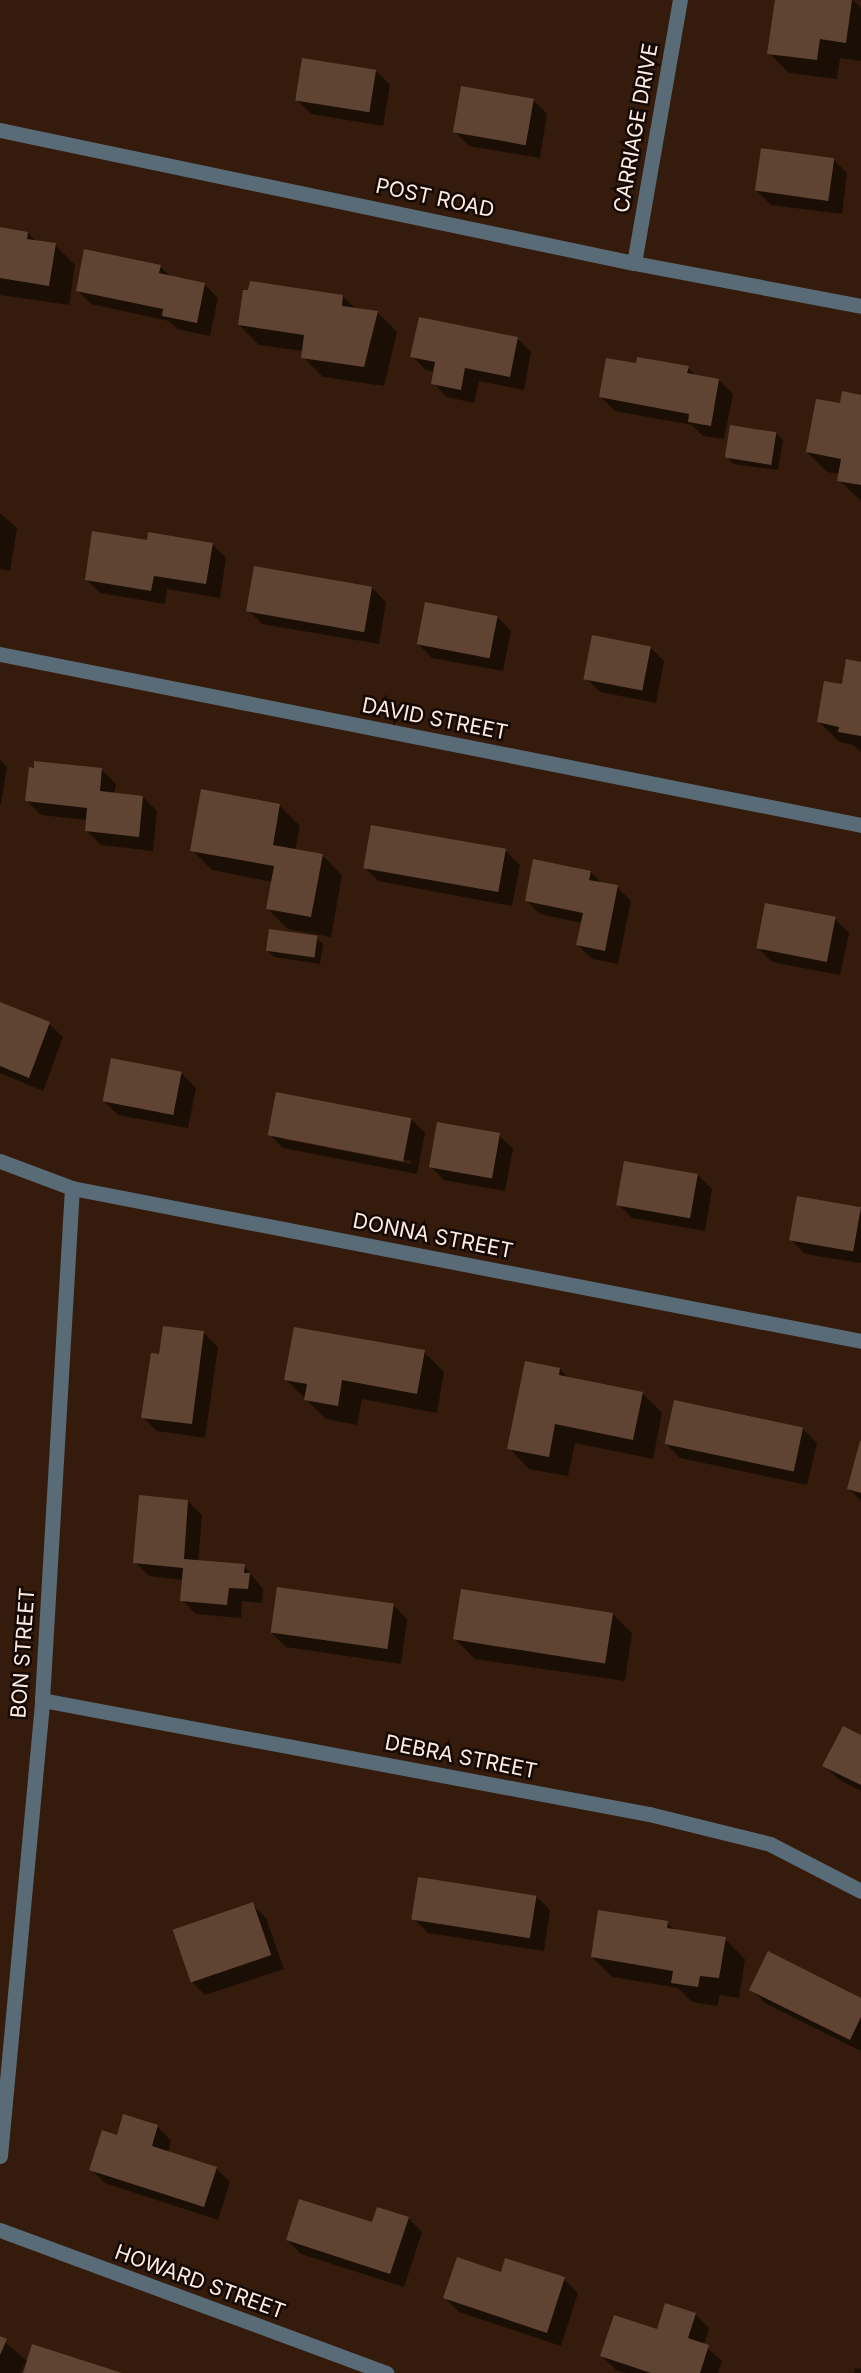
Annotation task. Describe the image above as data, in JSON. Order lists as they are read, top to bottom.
{
  "streets": {
    "street": [
      "CARRIAGE DRIVE",
      "POST ROAD",
      "DAVID STREET",
      "DONNA STREET",
      "BON STREET",
      "DEBRA STREET",
      "HOWARD STREET"
    ]
  },
  "crossings": [
    ["CARRIAGE DRIVE", "POST ROAD"],
    ["DONNA STREET", "BON STREET"],
    ["BON STREET", "DEBRA STREET"]
  ]
}
